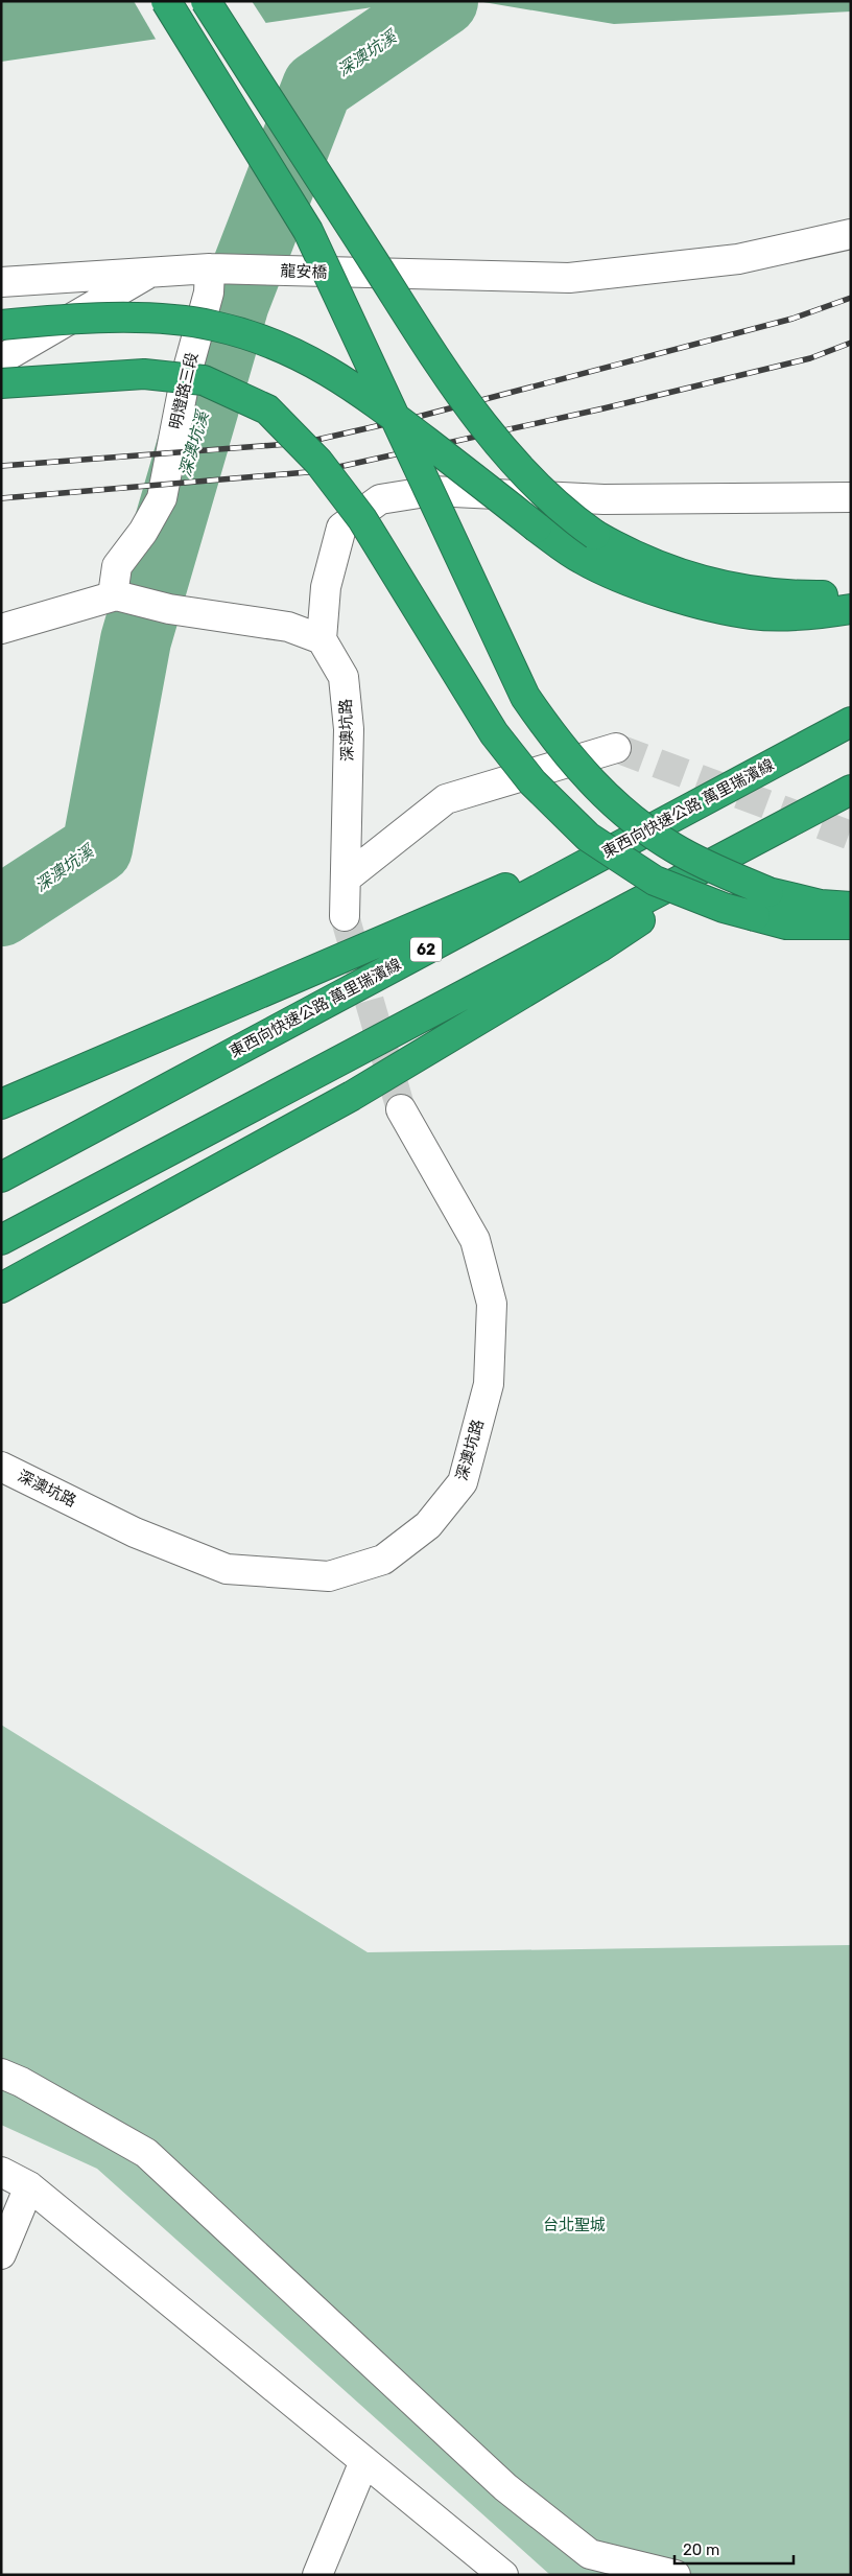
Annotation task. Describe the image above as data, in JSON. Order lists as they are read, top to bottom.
{
  "streets": {
    "highway": ["東西向快速公路 萬里瑞濱線", "62"],
    "street": ["龍安橋", "明燈路三段", "深澳坑路"]
  },
  "crossings": [
    ["龍安橋", "明燈路三段"]
  ],
  "water": ["深澳坑溪"],
  "parks": ["台北聖城"],
  "scale_bar": "20 m"
}
